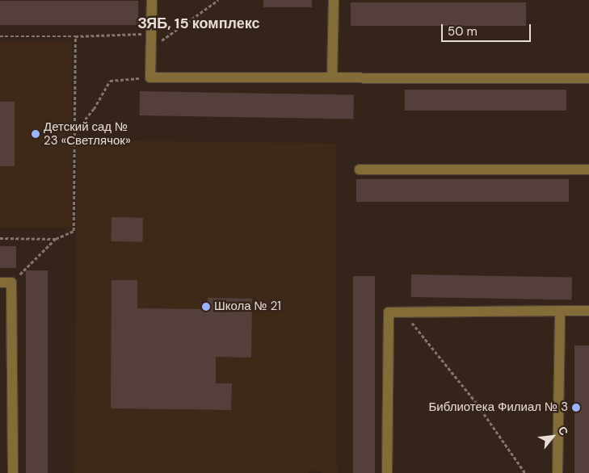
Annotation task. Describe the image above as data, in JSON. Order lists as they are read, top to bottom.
{
  "districts": ["ЗЯБ, 15 комплекс"],
  "places": ["Детский сад № 23 «Светлячок»", "Школа № 21", "Библиотека Филиал № 3"],
  "scale_bar": "50 m",
  "north": "top right"
}
